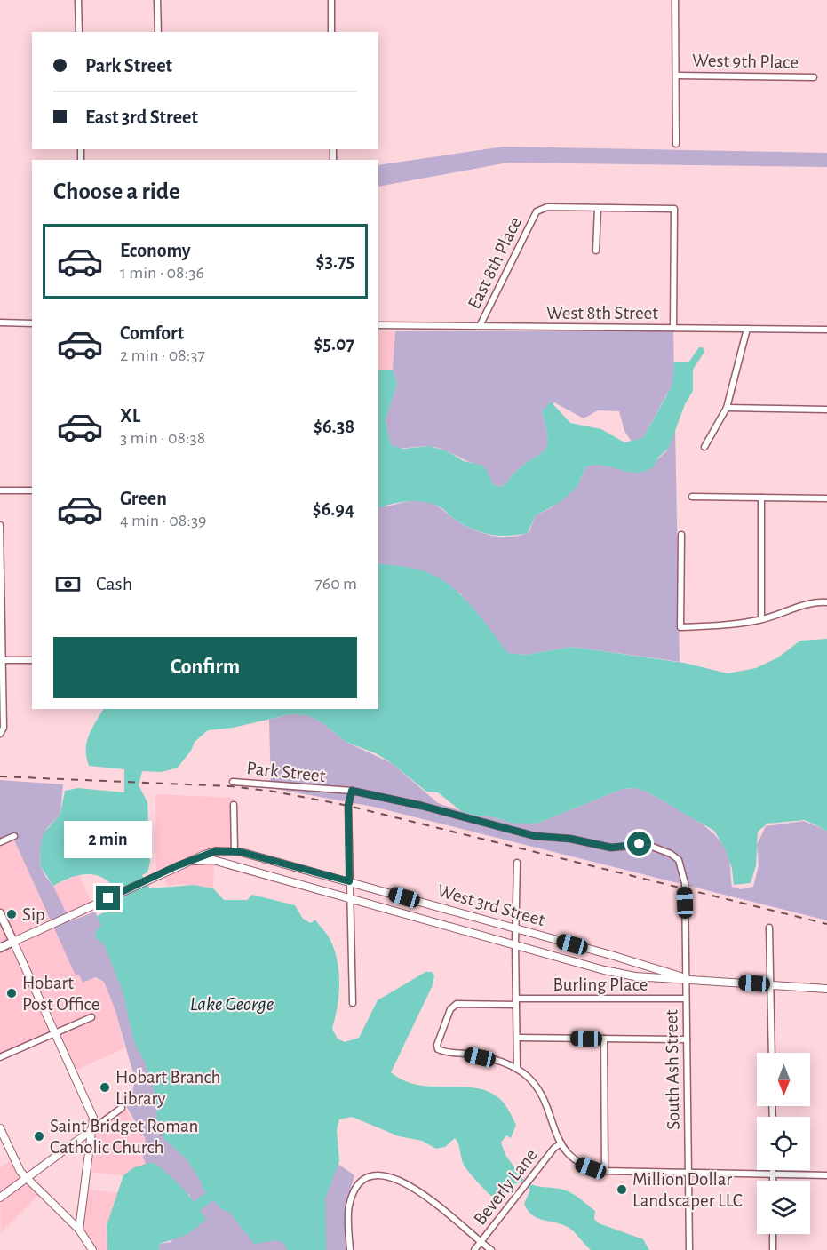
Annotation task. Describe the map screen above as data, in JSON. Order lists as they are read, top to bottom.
{
  "streets": {
    "street": [
      "West 9th Place",
      "East 8th Place",
      "West 8th Street",
      "Park Street",
      "West 3rd Street",
      "Burling Place",
      "South Ash Street",
      "Beverly Lane"
    ]
  },
  "crossings": [
    ["East 8th Place", "West 8th Street"],
    ["Park Street", "South Ash Street"],
    ["West 3rd Street", "South Ash Street"],
    ["Burling Place", "South Ash Street"]
  ],
  "water": ["Lake George"],
  "places": [
    "Sip",
    "Hobart Post Office",
    "Hobart Branch Library",
    "Saint Bridget Roman Catholic Church",
    "Million Dollar Landscaper LLC"
  ],
  "north": "bottom",
  "page": {
    "banner": ["Park Street", "East 3rd Street"],
    "heading": "Choose a ride",
    "list": [
      {
        "name": "Economy",
        "note": "1 min · 08:36",
        "value": "$3.75"
      },
      {
        "name": "Comfort",
        "note": "2 min · 08:37",
        "value": "$5.07"
      },
      {
        "name": "XL",
        "note": "3 min · 08:38",
        "value": "$6.38"
      },
      {
        "name": "Green",
        "note": "4 min · 08:39",
        "value": "$6.94"
      }
    ],
    "pay": ["Cash", "760 m"],
    "buttons": "Confirm",
    "bubble": "2 min"
  }
}
